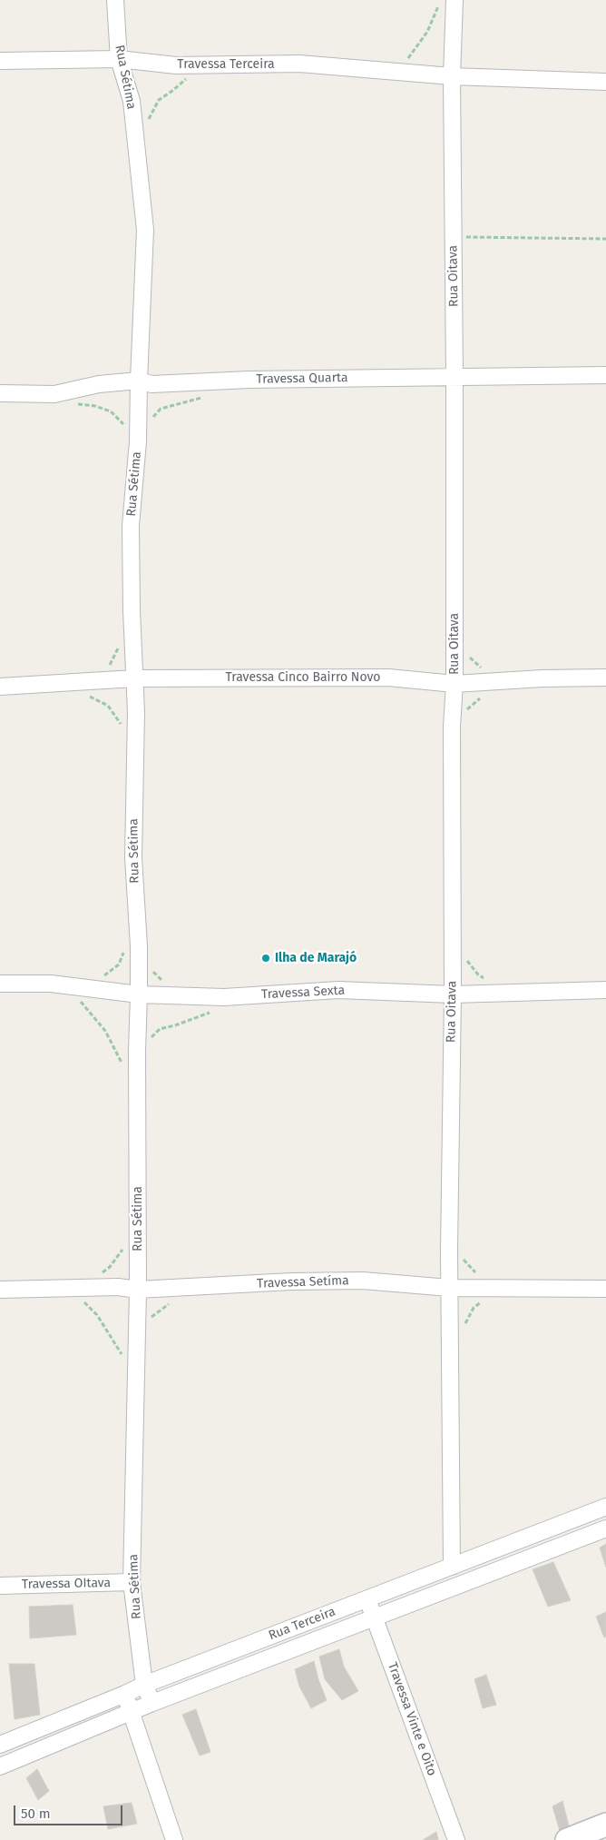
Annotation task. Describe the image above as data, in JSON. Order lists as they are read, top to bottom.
{
  "streets": {
    "street": [
      "Travessa Terceira",
      "Rua Sétima",
      "Rua Oitava",
      "Travessa Quarta",
      "Travessa Cinco Bairro Novo",
      "Travessa Sexta",
      "Travessa Setíma",
      "Travessa OItava",
      "Rua Terceira",
      "Travessa Vinte e Oito"
    ]
  },
  "crossings": [
    ["Travessa Terceira", "Rua Sétima"],
    ["Travessa Terceira", "Rua Oitava"],
    ["Rua Sétima", "Travessa Quarta"],
    ["Rua Sétima", "Travessa Cinco Bairro Novo"],
    ["Rua Sétima", "Travessa Sexta"],
    ["Rua Sétima", "Travessa Setíma"],
    ["Rua Sétima", "Travessa OItava"],
    ["Rua Sétima", "Rua Terceira"],
    ["Rua Oitava", "Travessa Quarta"],
    ["Rua Oitava", "Travessa Cinco Bairro Novo"],
    ["Rua Oitava", "Travessa Sexta"],
    ["Rua Oitava", "Travessa Setíma"],
    ["Rua Oitava", "Rua Terceira"],
    ["Rua Terceira", "Travessa Vinte e Oito"]
  ],
  "places": ["Ilha de Marajó"],
  "scale_bar": "50 m"
}
